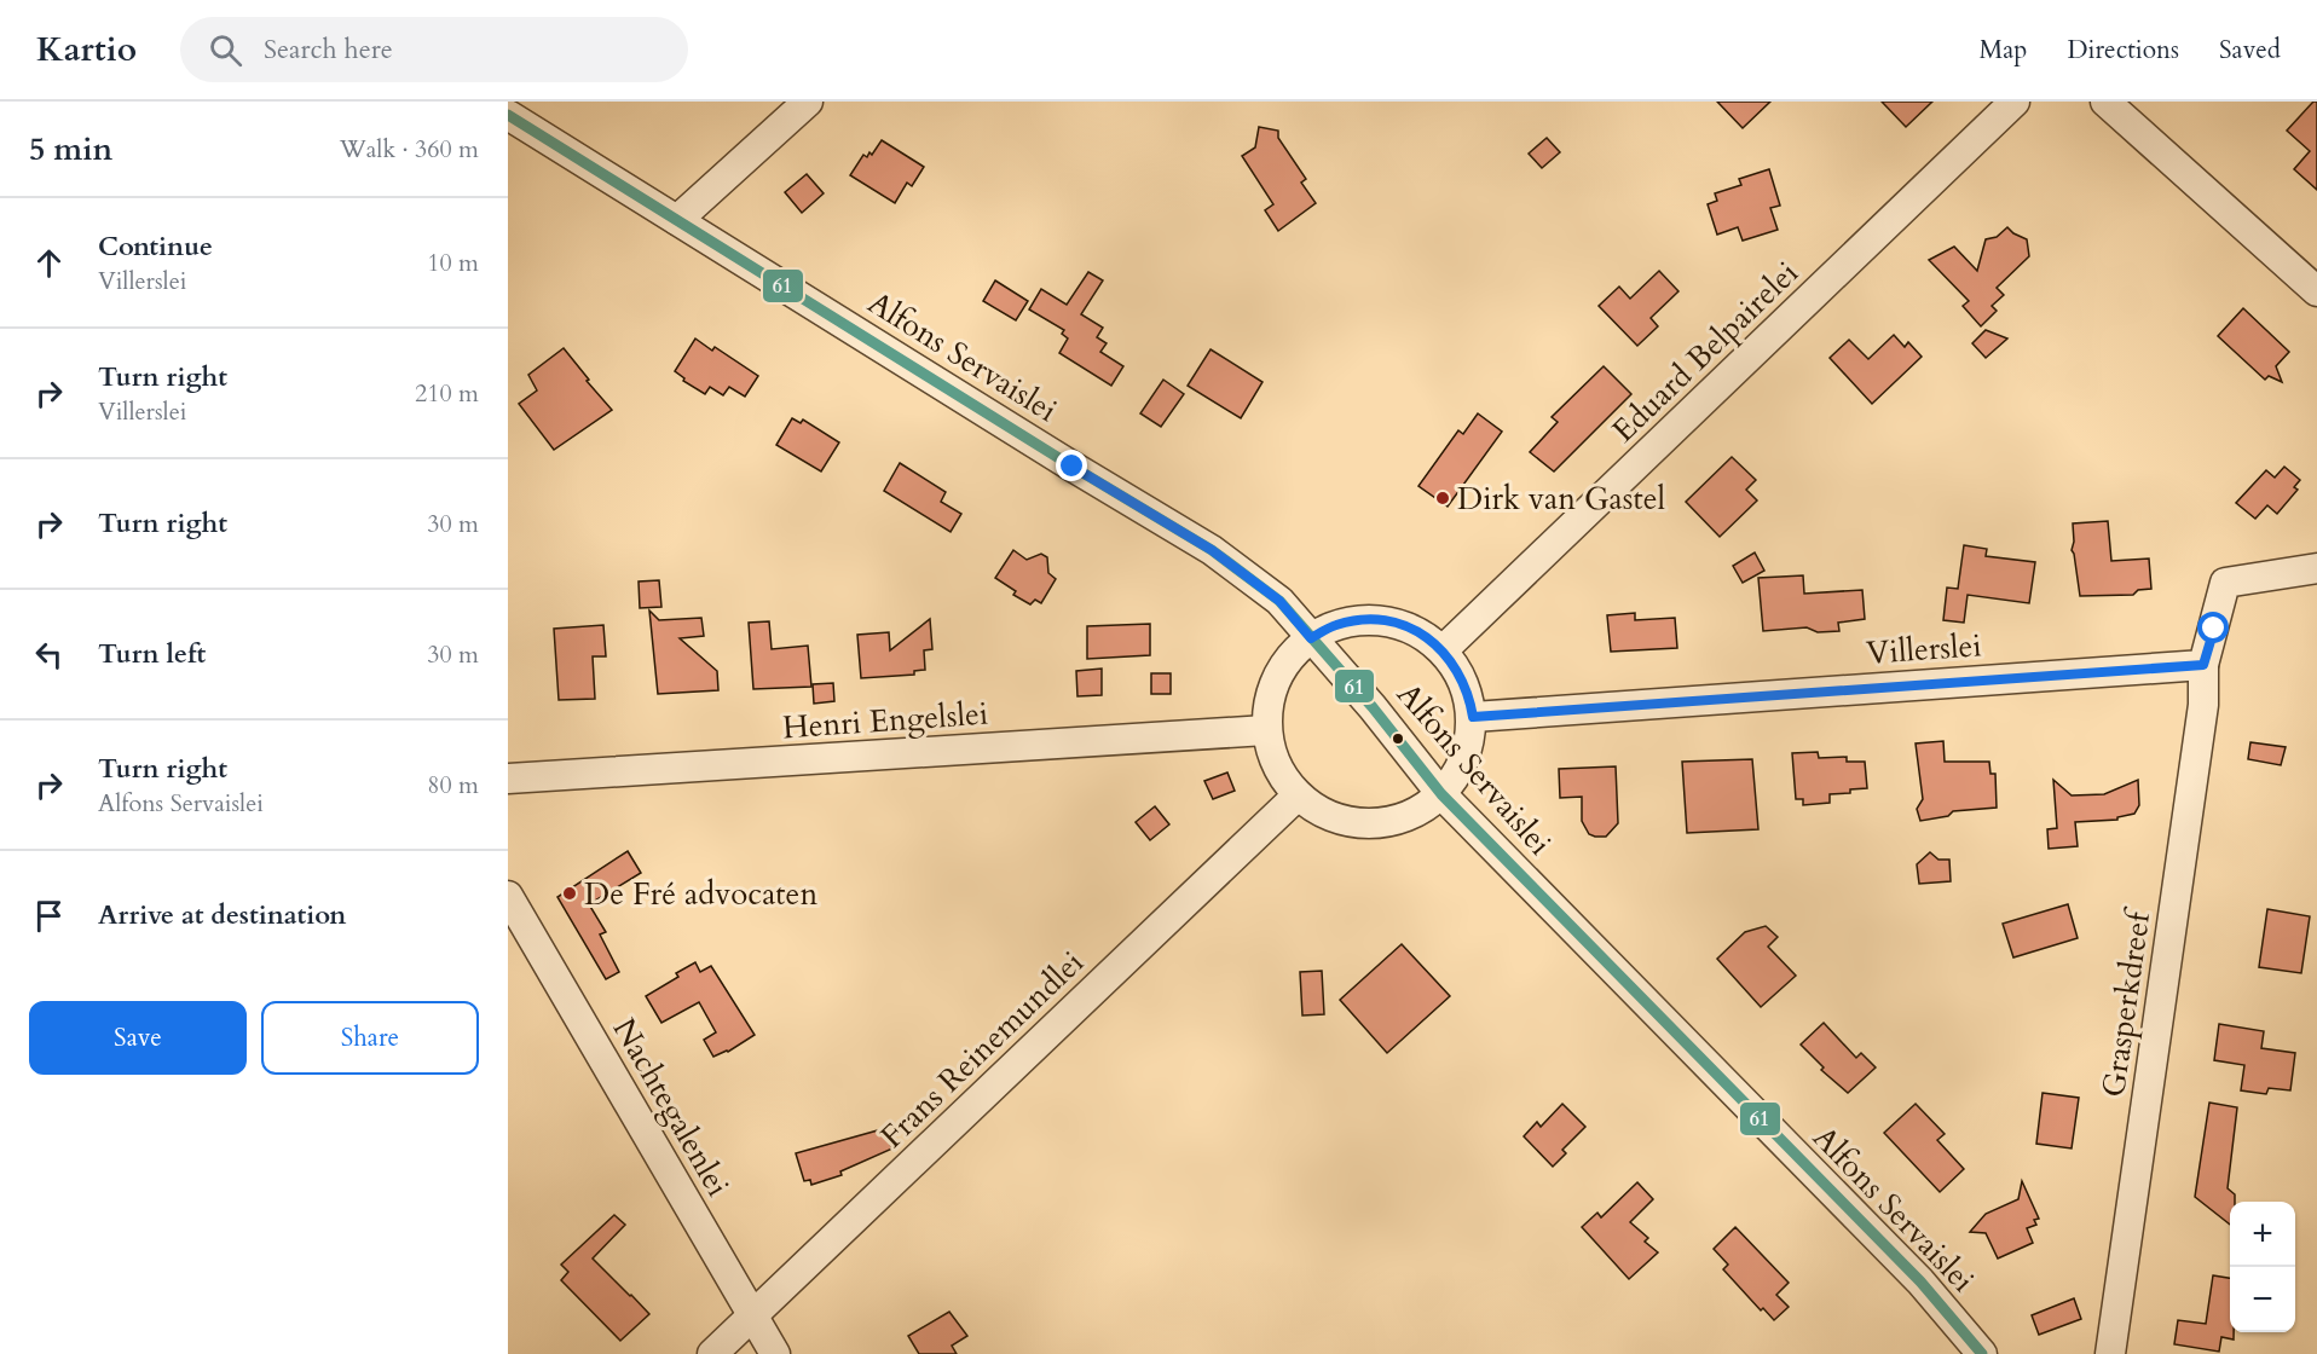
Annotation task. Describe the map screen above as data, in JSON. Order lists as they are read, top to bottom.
{
  "streets": {
    "street": [
      "Eduard Belpairelei",
      "Alfons Servaislei",
      "Villerslei",
      "Henri Engelslei",
      "Grasperkdreef",
      "Frans Reinemundlei",
      "Nachtegalenlei"
    ]
  },
  "crossings": [
    ["Villerslei", "Grasperkdreef"],
    ["Frans Reinemundlei", "Nachtegalenlei"]
  ],
  "places": ["Dirk van Gastel", "De Fré advocaten"],
  "lines": ["transit line 61"],
  "page": {
    "header": "Kartio",
    "search": "Search here",
    "nav": ["Map", "Directions", "Saved"],
    "heading": ["5 min", "Walk · 360 m"],
    "list": [
      ["Continue", "Villerslei", "10 m"],
      ["Turn right", "Villerslei", "210 m"],
      ["Turn right", "30 m"],
      ["Turn left", "30 m"],
      ["Turn right", "Alfons Servaislei", "80 m"],
      "Arrive at destination"
    ],
    "buttons": ["Save", "Share"],
    "map_buttons": ["+", "−"]
  }
}
